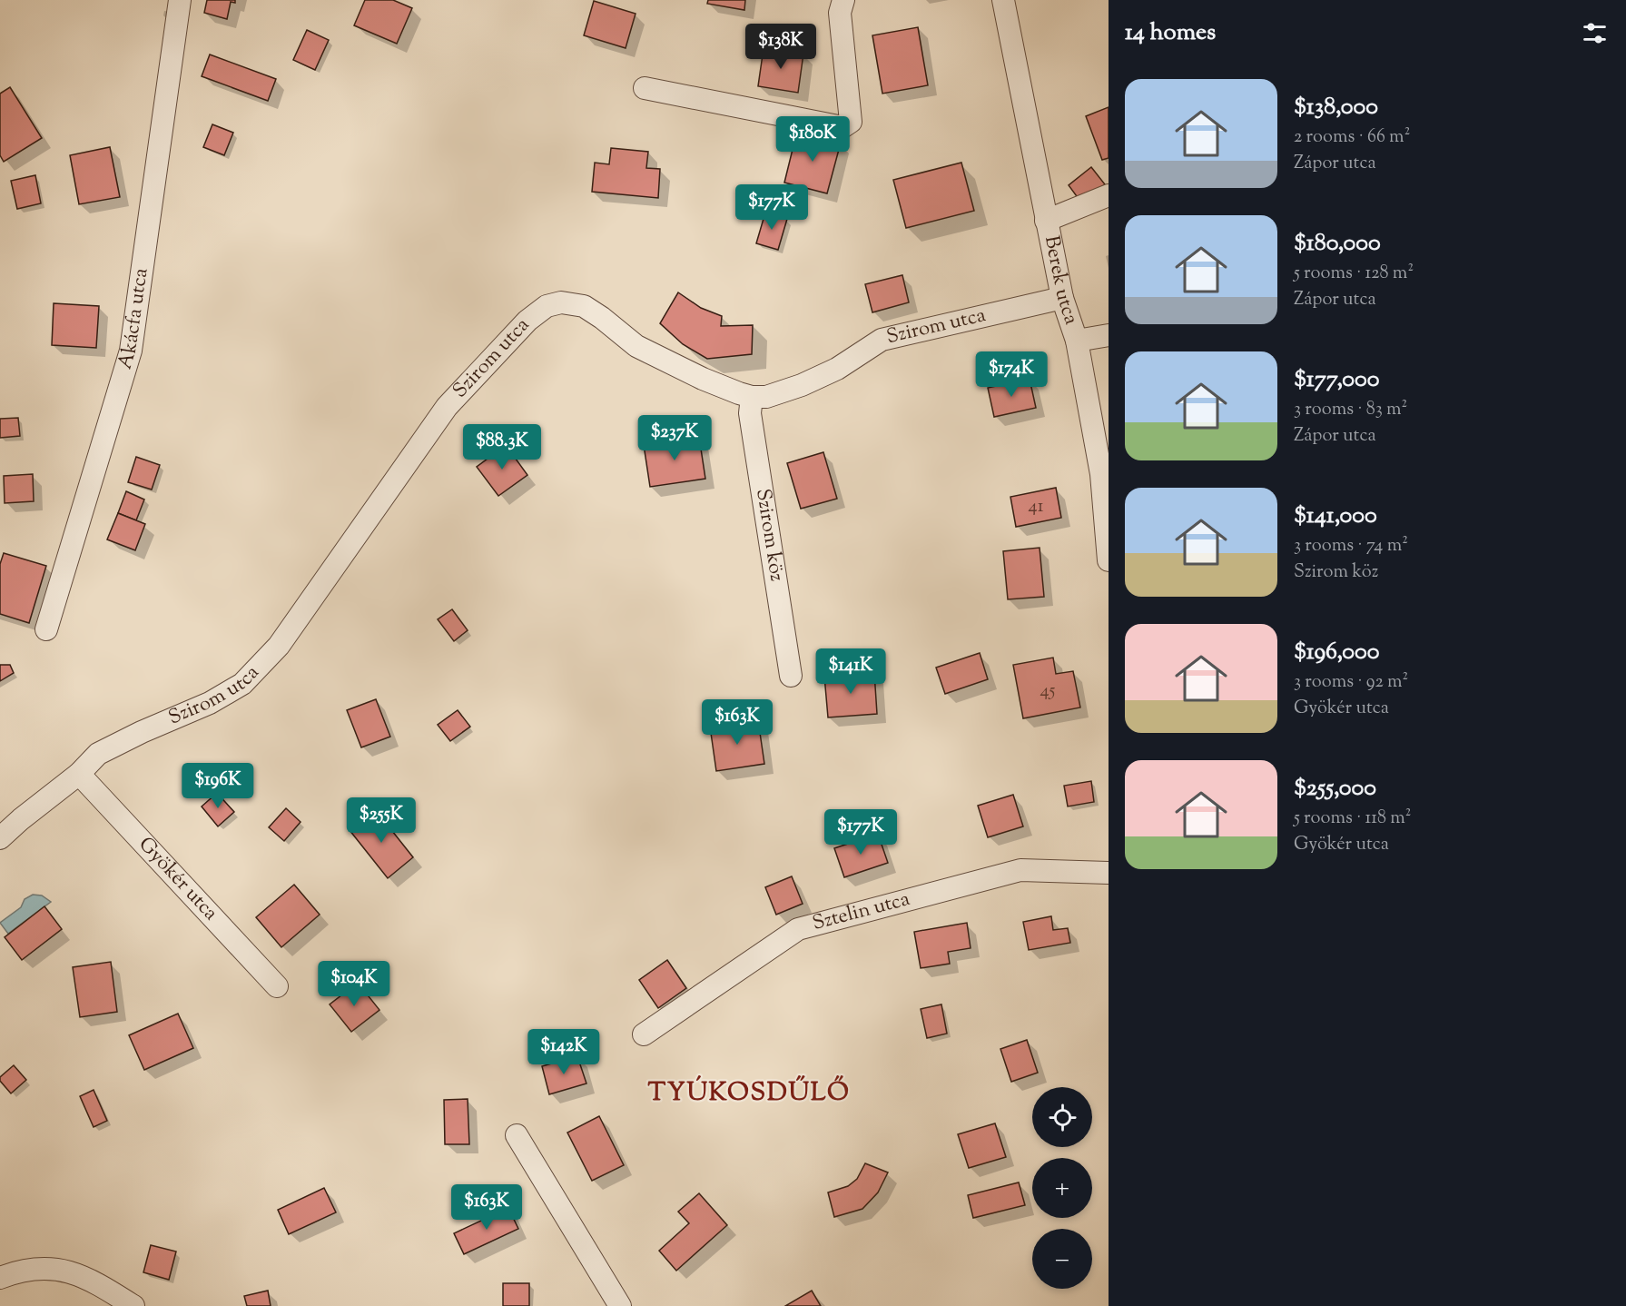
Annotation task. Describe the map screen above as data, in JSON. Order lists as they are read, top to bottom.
{
  "streets": {
    "street": [
      "Berek utca",
      "Akácfa utca",
      "Szirom utca",
      "Szirom köz",
      "Gyökér utca",
      "Sztelin utca"
    ]
  },
  "crossings": [
    ["Berek utca", "Szirom utca"],
    ["Szirom utca", "Szirom köz"],
    ["Szirom utca", "Gyökér utca"]
  ],
  "districts": ["TYÚKOSDŰLŐ"],
  "house_numbers": ["41", "45"],
  "page": {
    "heading": "14 homes",
    "price": [
      "$138K",
      "$180K",
      "$177K",
      "$174K",
      "$237K",
      "$88.3K",
      "$141K",
      "$163K",
      "$196K",
      "$255K",
      "$177K",
      "$104K",
      "$142K",
      "$163K"
    ],
    "list": [
      {
        "name": "$138,000",
        "note": "2 rooms · 66 m² · Zápor utca"
      },
      {
        "name": "$180,000",
        "note": "5 rooms · 128 m² · Zápor utca"
      },
      {
        "name": "$177,000",
        "note": "3 rooms · 83 m² · Zápor utca"
      },
      {
        "name": "$141,000",
        "note": "3 rooms · 74 m² · Szirom köz"
      },
      {
        "name": "$196,000",
        "note": "3 rooms · 92 m² · Gyökér utca"
      },
      {
        "name": "$255,000",
        "note": "5 rooms · 118 m² · Gyökér utca"
      }
    ],
    "map_buttons": ["+", "−"]
  }
}
